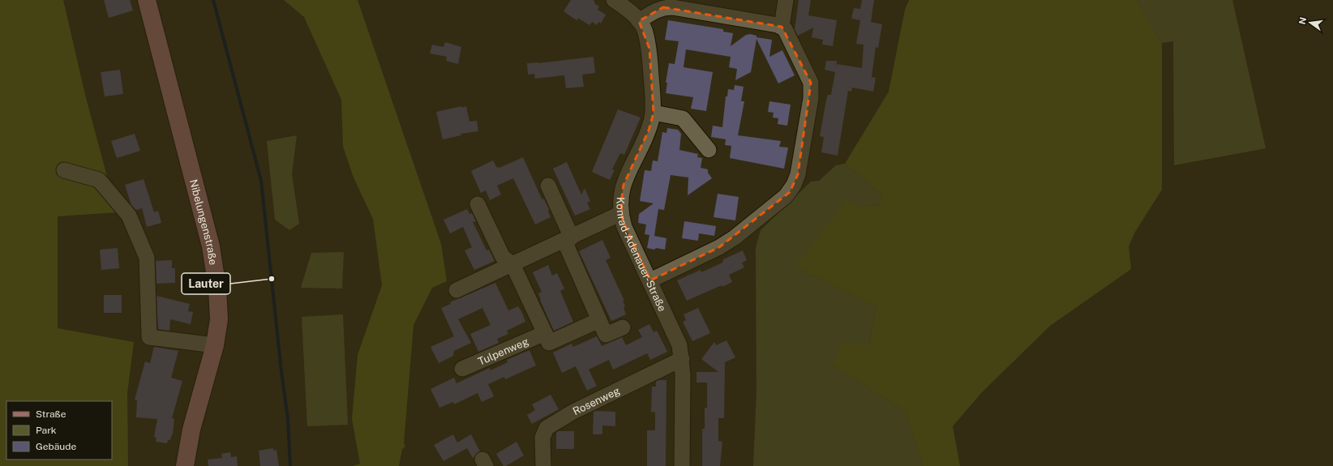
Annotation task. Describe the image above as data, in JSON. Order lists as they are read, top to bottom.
{
  "streets": {
    "main road": ["Nibelungenstraße"],
    "street": ["Konrad-Adenauer-Straße", "Tulpenweg", "Rosenweg"]
  },
  "crossings": [
    ["Konrad-Adenauer-Straße", "Rosenweg"]
  ],
  "places": ["Lauter"],
  "legend": ["Straße", "Park", "Gebäude"],
  "north": "left"
}
